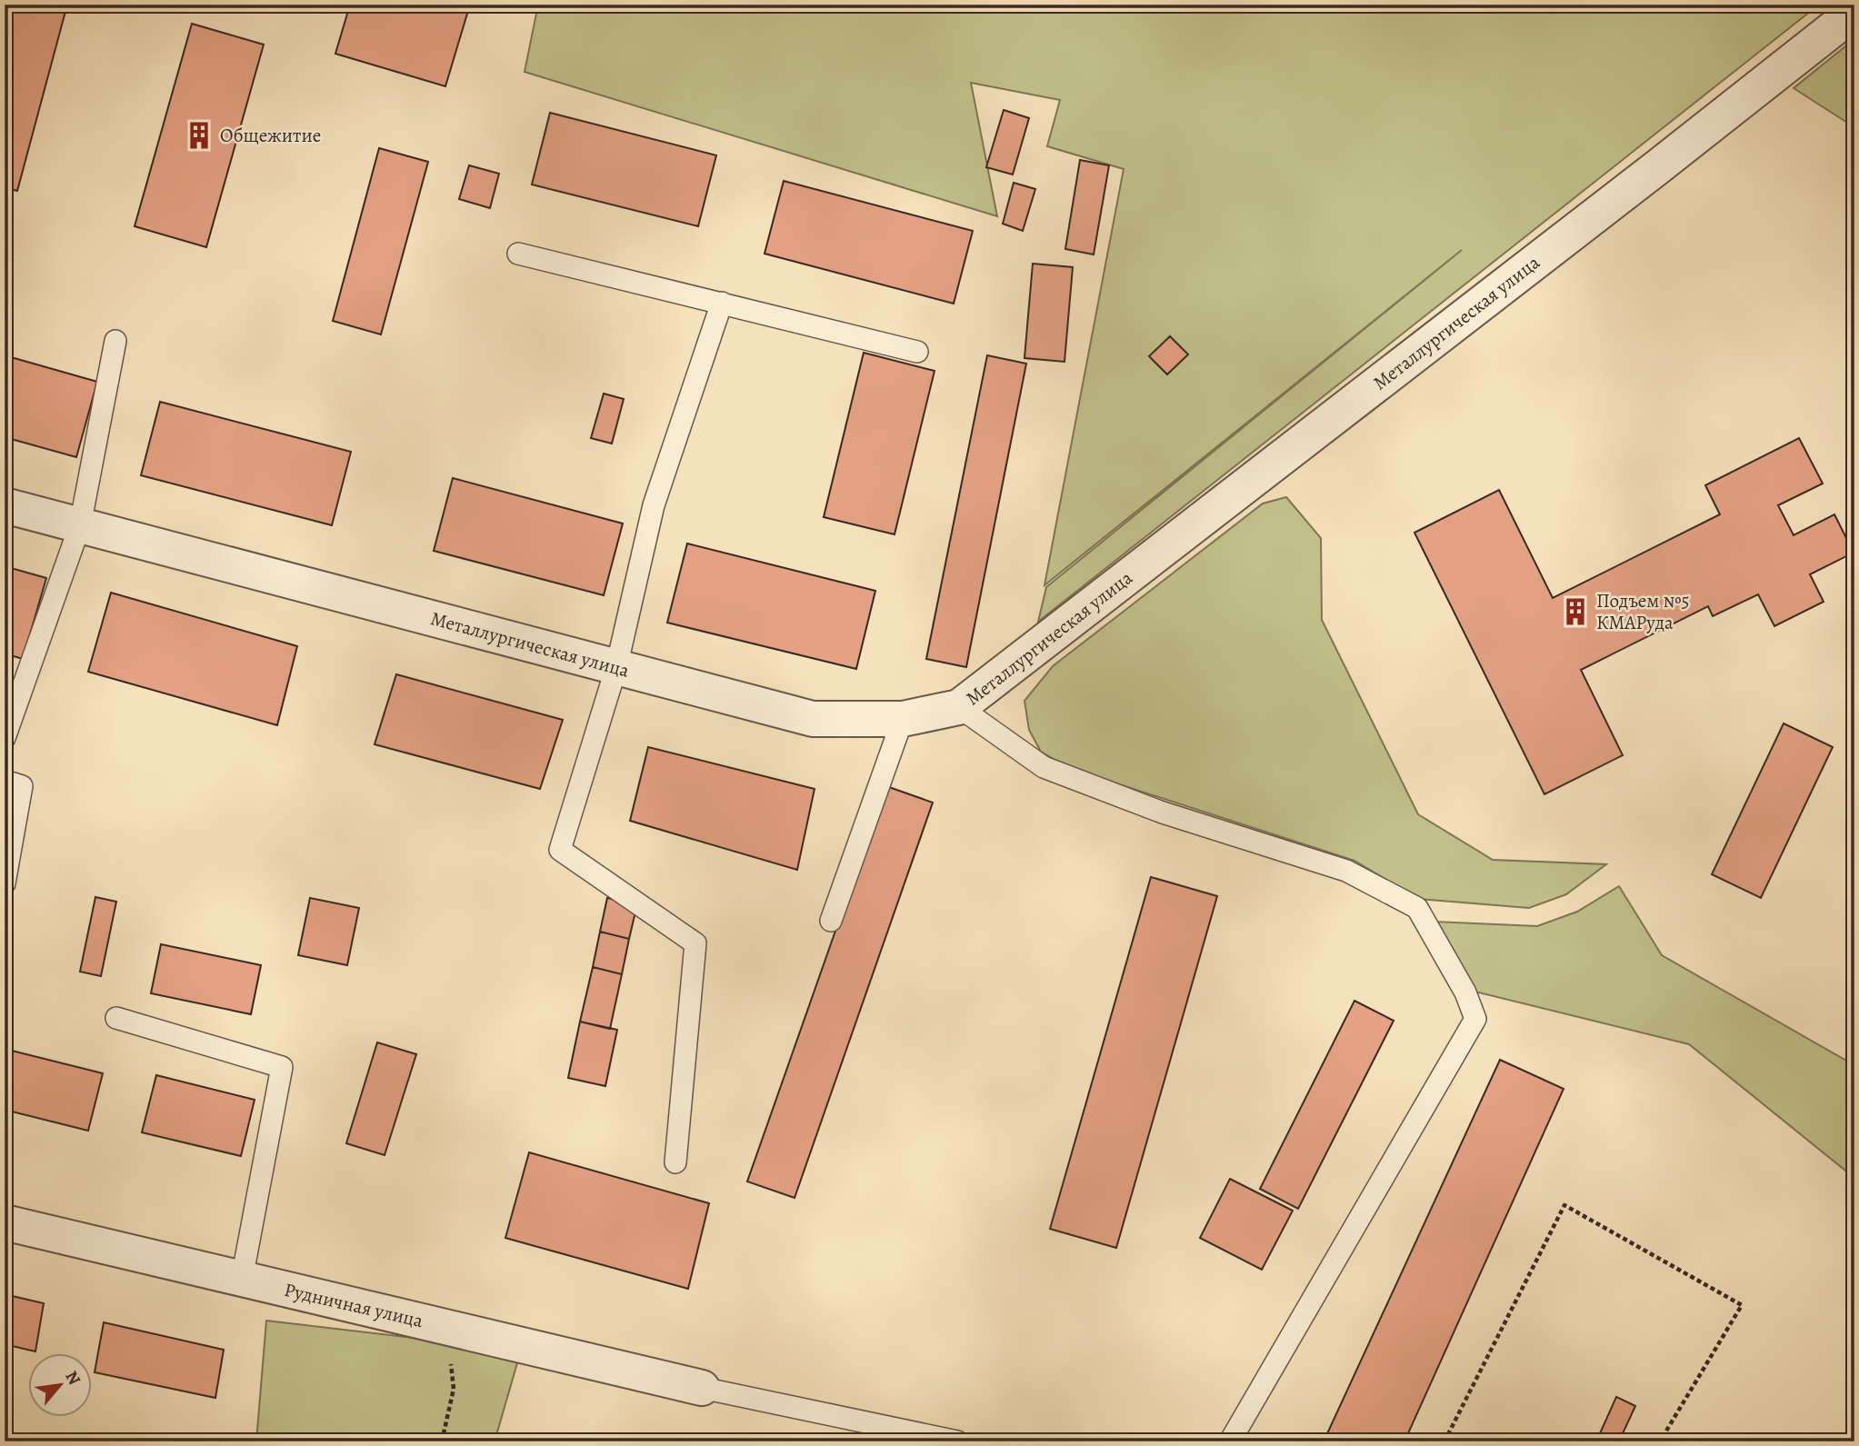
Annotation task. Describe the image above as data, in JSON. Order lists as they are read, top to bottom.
{
  "streets": {
    "street": ["Металлургическая улица", "Рудничная улица"]
  },
  "places": {
    "building": ["Общежитие", "Подъем №5 КМАРуда"]
  },
  "north": "top right"
}
